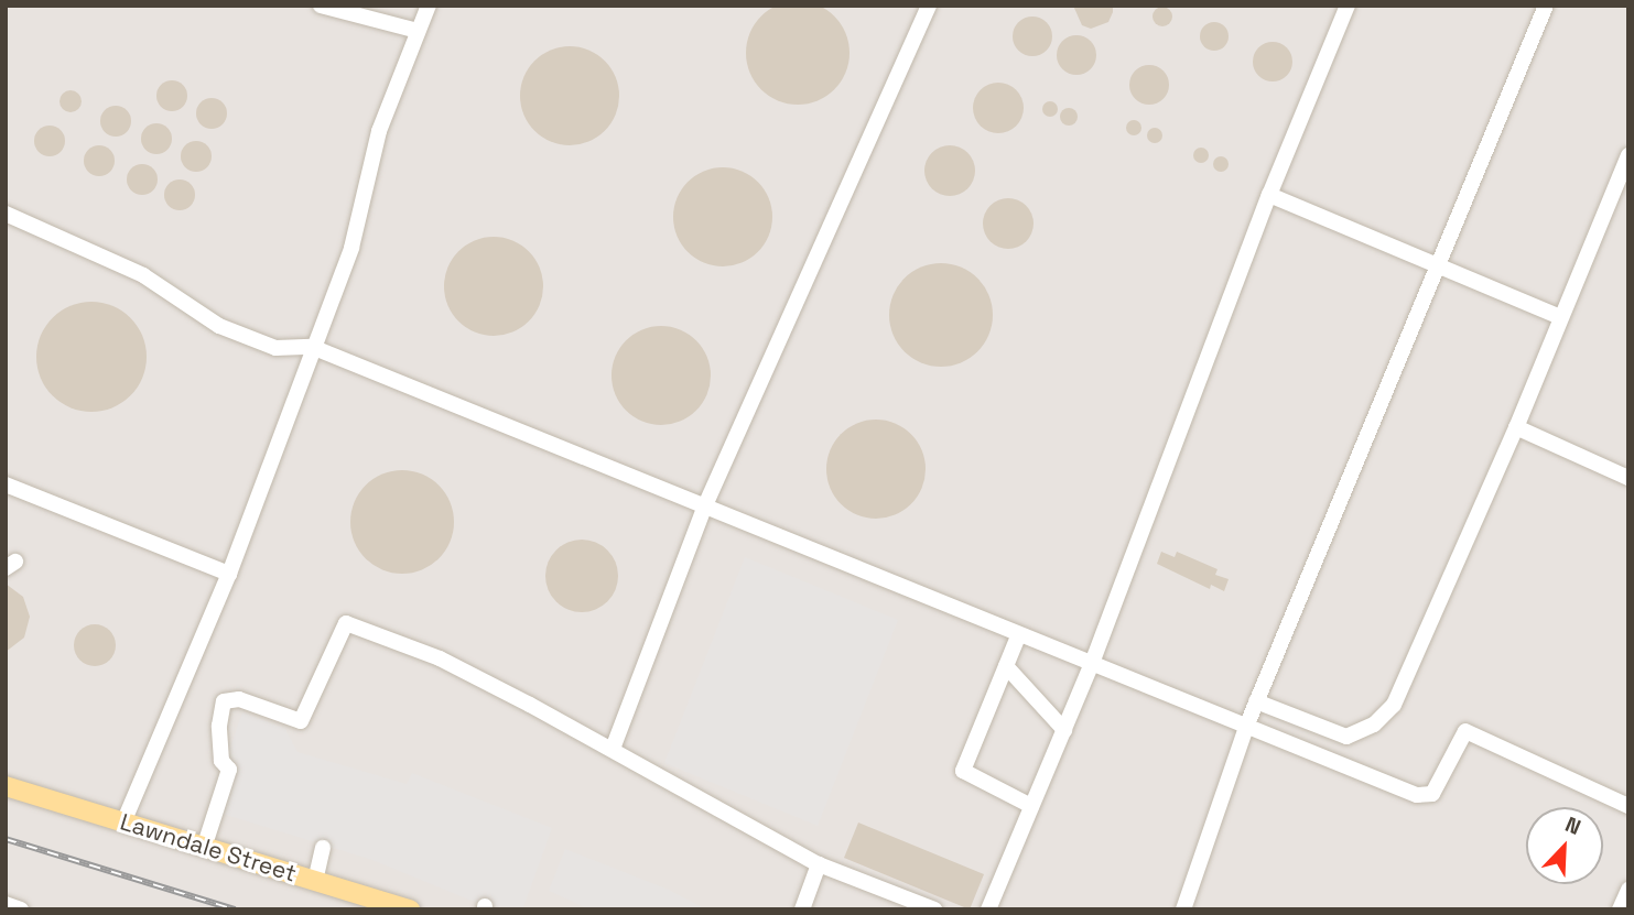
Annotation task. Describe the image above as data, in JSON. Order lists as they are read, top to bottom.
{
  "streets": {
    "main road": ["Lawndale Street"]
  },
  "north": "top right"
}
